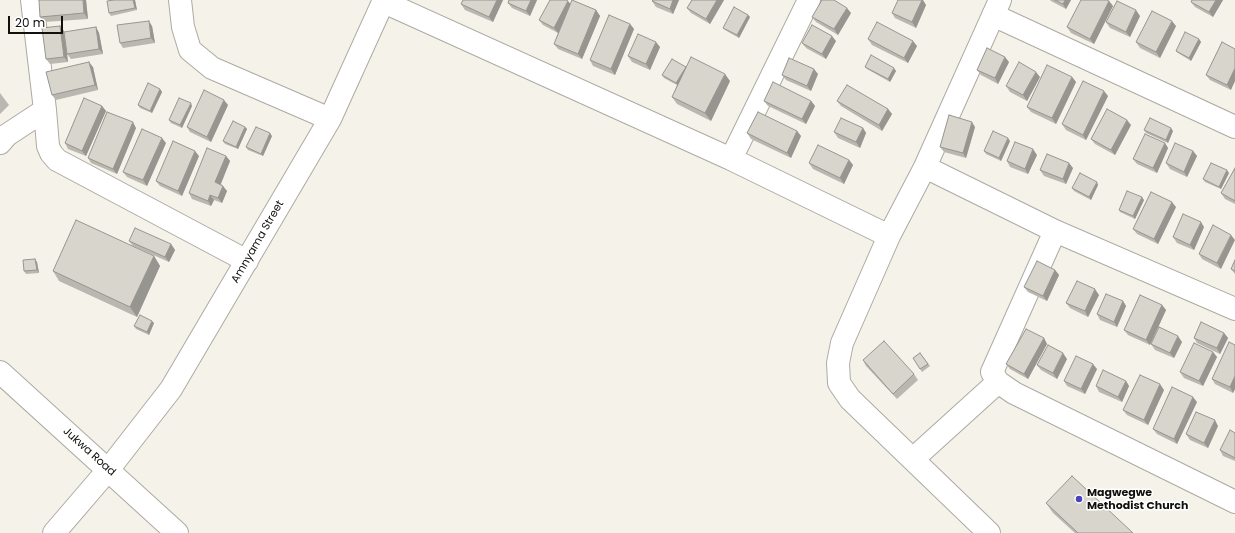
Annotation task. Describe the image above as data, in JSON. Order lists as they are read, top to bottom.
{
  "streets": {
    "street": ["Amnyama Street", "Jukwa Road"]
  },
  "crossings": [
    ["Amnyama Street", "Jukwa Road"]
  ],
  "places": ["Magwegwe Methodist Church"],
  "scale_bar": "20 m"
}
